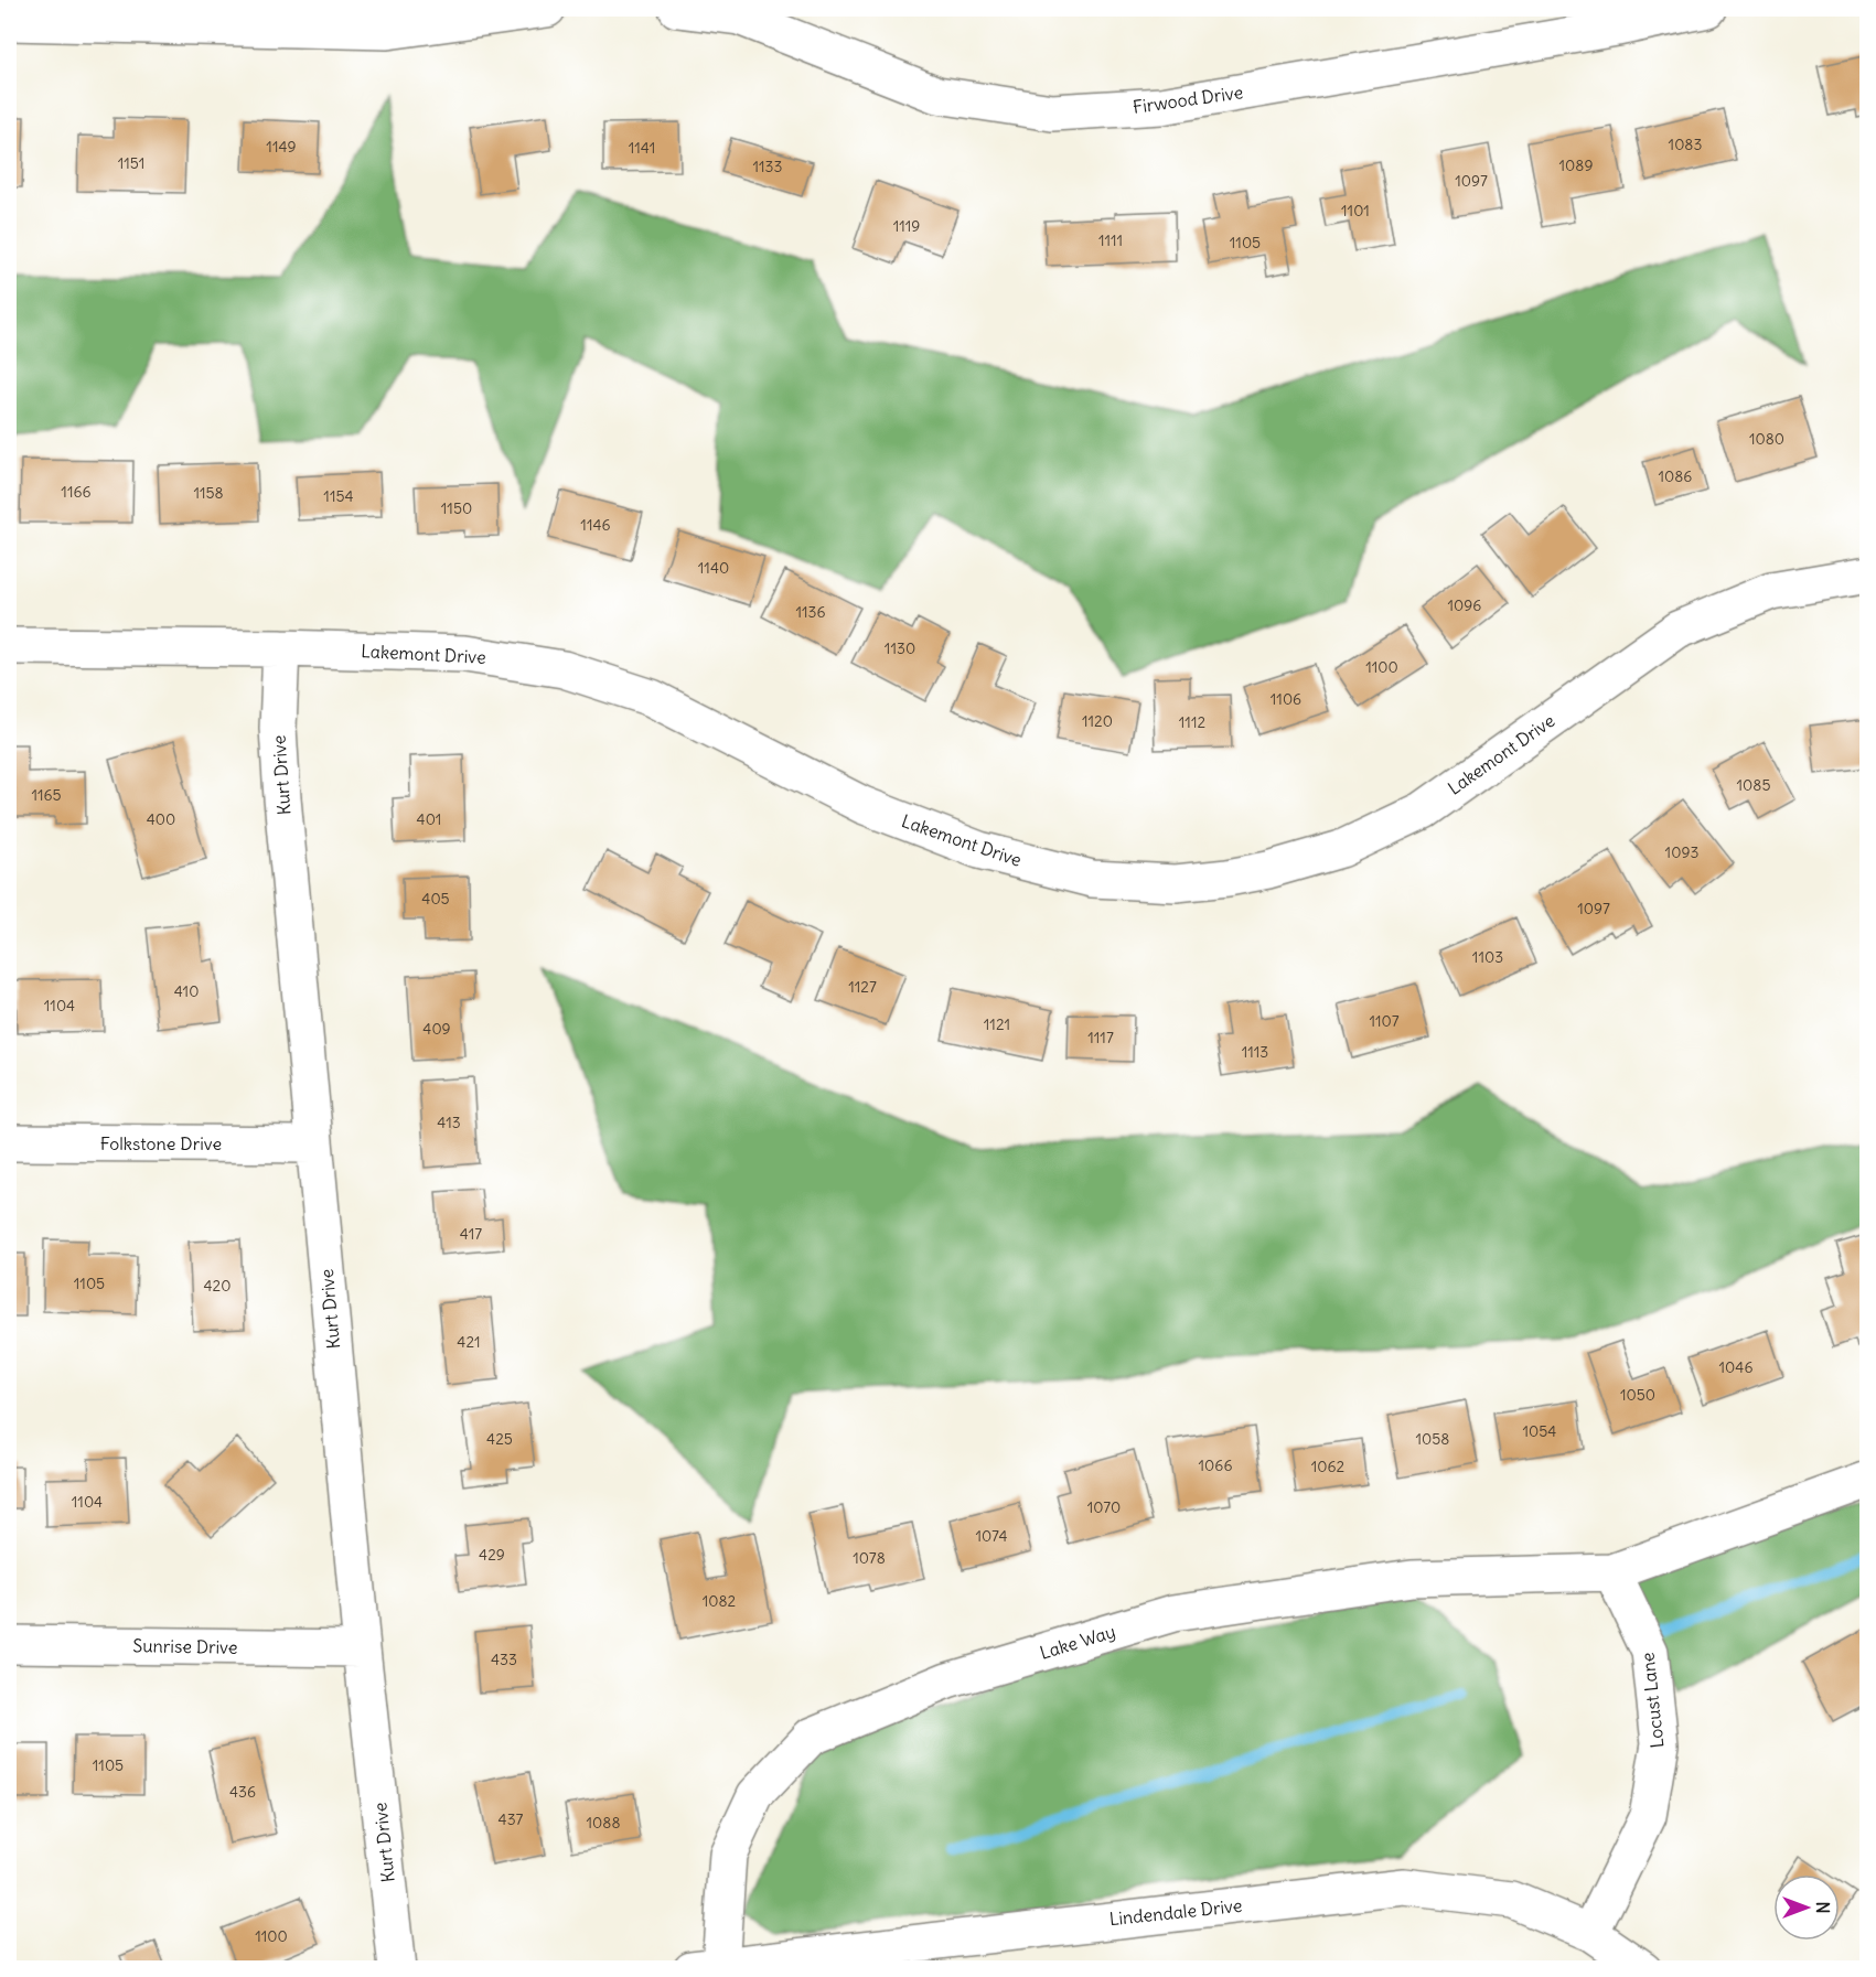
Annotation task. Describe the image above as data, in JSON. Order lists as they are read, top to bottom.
{
  "streets": {
    "street": [
      "Firwood Drive",
      "Lakemont Drive",
      "Kurt Drive",
      "Folkstone Drive",
      "Lake Way",
      "Sunrise Drive",
      "Locust Lane",
      "Lindendale Drive"
    ]
  },
  "crossings": [
    ["Lakemont Drive", "Kurt Drive"],
    ["Kurt Drive", "Folkstone Drive"],
    ["Kurt Drive", "Sunrise Drive"],
    ["Lake Way", "Locust Lane"],
    ["Lake Way", "Lindendale Drive"],
    ["Locust Lane", "Lindendale Drive"]
  ],
  "house_numbers": [
    "1083",
    "1149",
    "1141",
    "1151",
    "1089",
    "1133",
    "1097",
    "1101",
    "1119",
    "1111",
    "1105",
    "1080",
    "1086",
    "1166",
    "1158",
    "1154",
    "1150",
    "1146",
    "1140",
    "1096",
    "1136",
    "1130",
    "1100",
    "1106",
    "1120",
    "1112",
    "1085",
    "1165",
    "400",
    "401",
    "1093",
    "405",
    "1097",
    "1103",
    "1127",
    "410",
    "1104",
    "1107",
    "1121",
    "409",
    "1117",
    "1113",
    "413",
    "417",
    "1105",
    "420",
    "421",
    "1046",
    "1050",
    "1054",
    "425",
    "1058",
    "1066",
    "1062",
    "1104",
    "1070",
    "1074",
    "429",
    "1078",
    "1082",
    "433",
    "1105",
    "436",
    "437",
    "1088",
    "1100"
  ],
  "north": "right"
}
